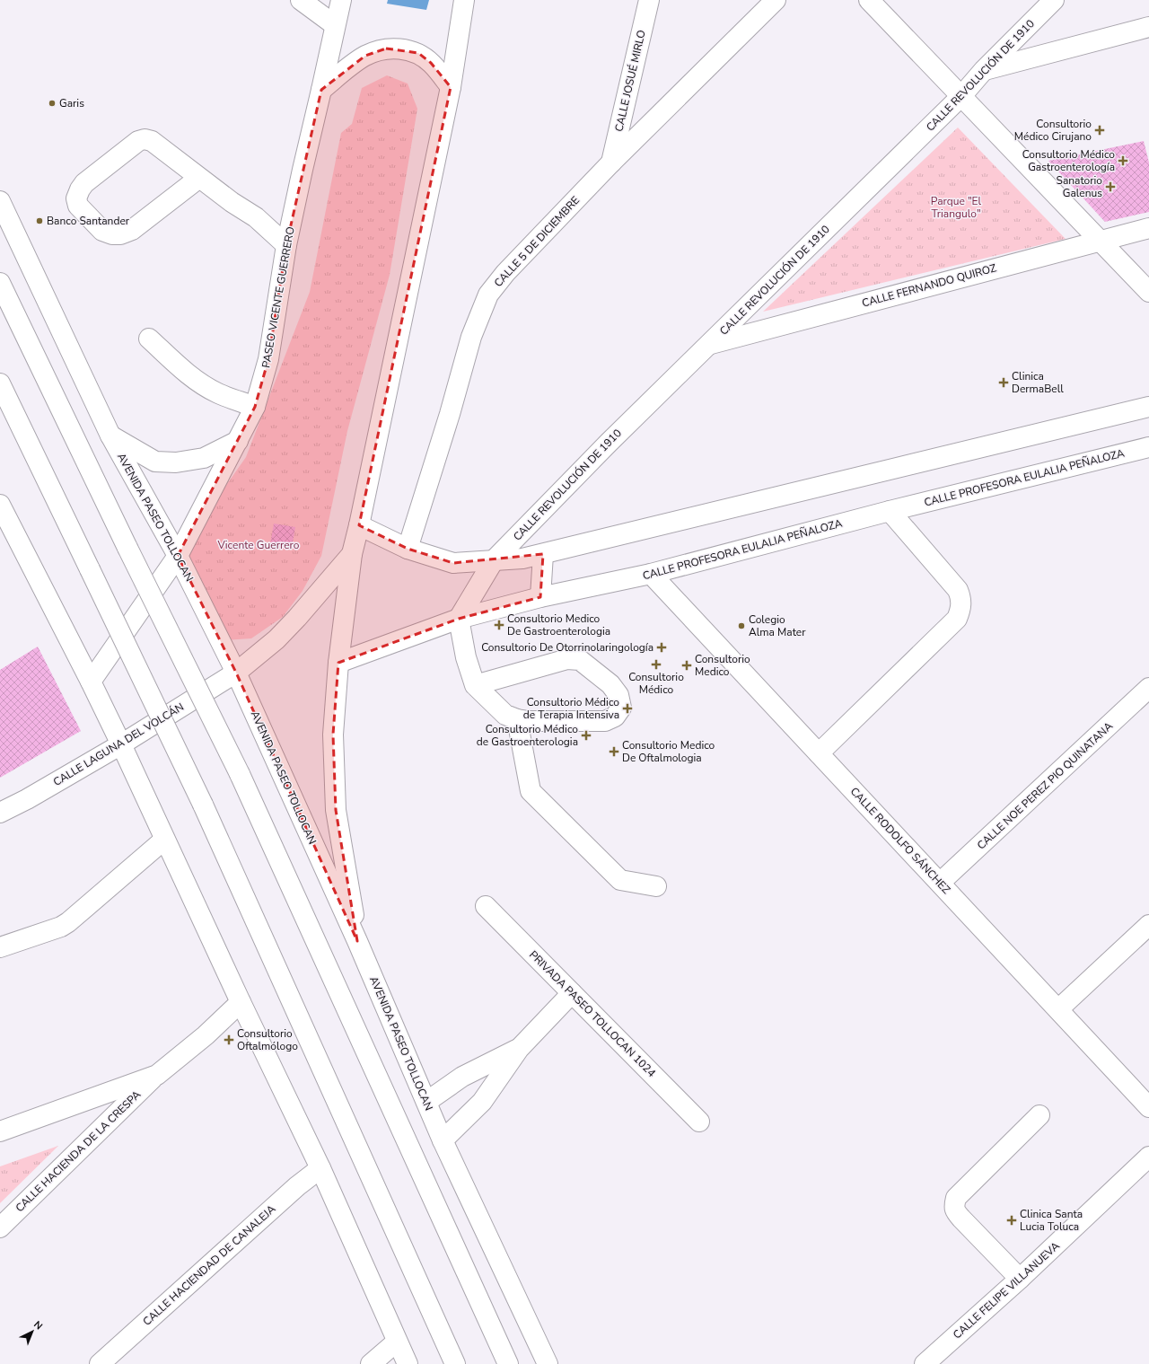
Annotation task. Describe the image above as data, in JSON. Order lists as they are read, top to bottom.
{
  "streets": {
    "main road": [
      "CALLE REVOLUCIÓN DE 1910",
      "CALLE JOSUÉ MIRLO",
      "CALLE 5 DE DICIEMBRE",
      "CALLE FERNANDO QUIROZ",
      "PASEO VICENTE GUERRERO",
      "CALLE PROFESORA EULALIA PEÑALOZA",
      "AVENIDA PASEO TOLLOCAN",
      "CALLE LAGUNA DEL VOLCÁN",
      "CALLE NOE PEREZ PIO QUINATANA",
      "CALLE RODOLFO SÁNCHEZ",
      "PRIVADA PASEO TOLLOCAN 1024",
      "CALLE HACIENDA DE LA CRESPA",
      "CALLE HACIENDAD DE CANALEJA",
      "CALLE FELIPE VILLANUEVA"
    ]
  },
  "crossings": [
    ["CALLE REVOLUCIÓN DE 1910", "CALLE FERNANDO QUIROZ"],
    ["CALLE REVOLUCIÓN DE 1910", "CALLE PROFESORA EULALIA PEÑALOZA"],
    ["CALLE JOSUÉ MIRLO", "CALLE 5 DE DICIEMBRE"],
    ["PASEO VICENTE GUERRERO", "AVENIDA PASEO TOLLOCAN"],
    ["CALLE PROFESORA EULALIA PEÑALOZA", "CALLE RODOLFO SÁNCHEZ"],
    ["AVENIDA PASEO TOLLOCAN", "CALLE LAGUNA DEL VOLCÁN"],
    ["CALLE NOE PEREZ PIO QUINATANA", "CALLE RODOLFO SÁNCHEZ"]
  ],
  "parks": ["Parque \"El Triangulo\"", "Vicente Guerrero"],
  "places": {
    "other": ["Garis", "Banco Santander", "Colegio Alma Mater"],
    "health": [
      "Consultorio Médico Cirujano",
      "Consultorio Médico Gastroenterología",
      "Sanatorio Galenus",
      "Clinica DermaBell",
      "Consultorio Medico De Gastroenterologia",
      "Consultorio De Otorrinolaringología",
      "Consultorio Médico",
      "Consultorio Medico",
      "Consultorio Médico de Terapia Intensiva",
      "Consultorio Médico de Gastroenterologia",
      "Consultorio Medico De Oftalmologia",
      "Consultorio Oftalmólogo",
      "Clinica Santa Lucia Toluca"
    ]
  },
  "north": "top right"
}
